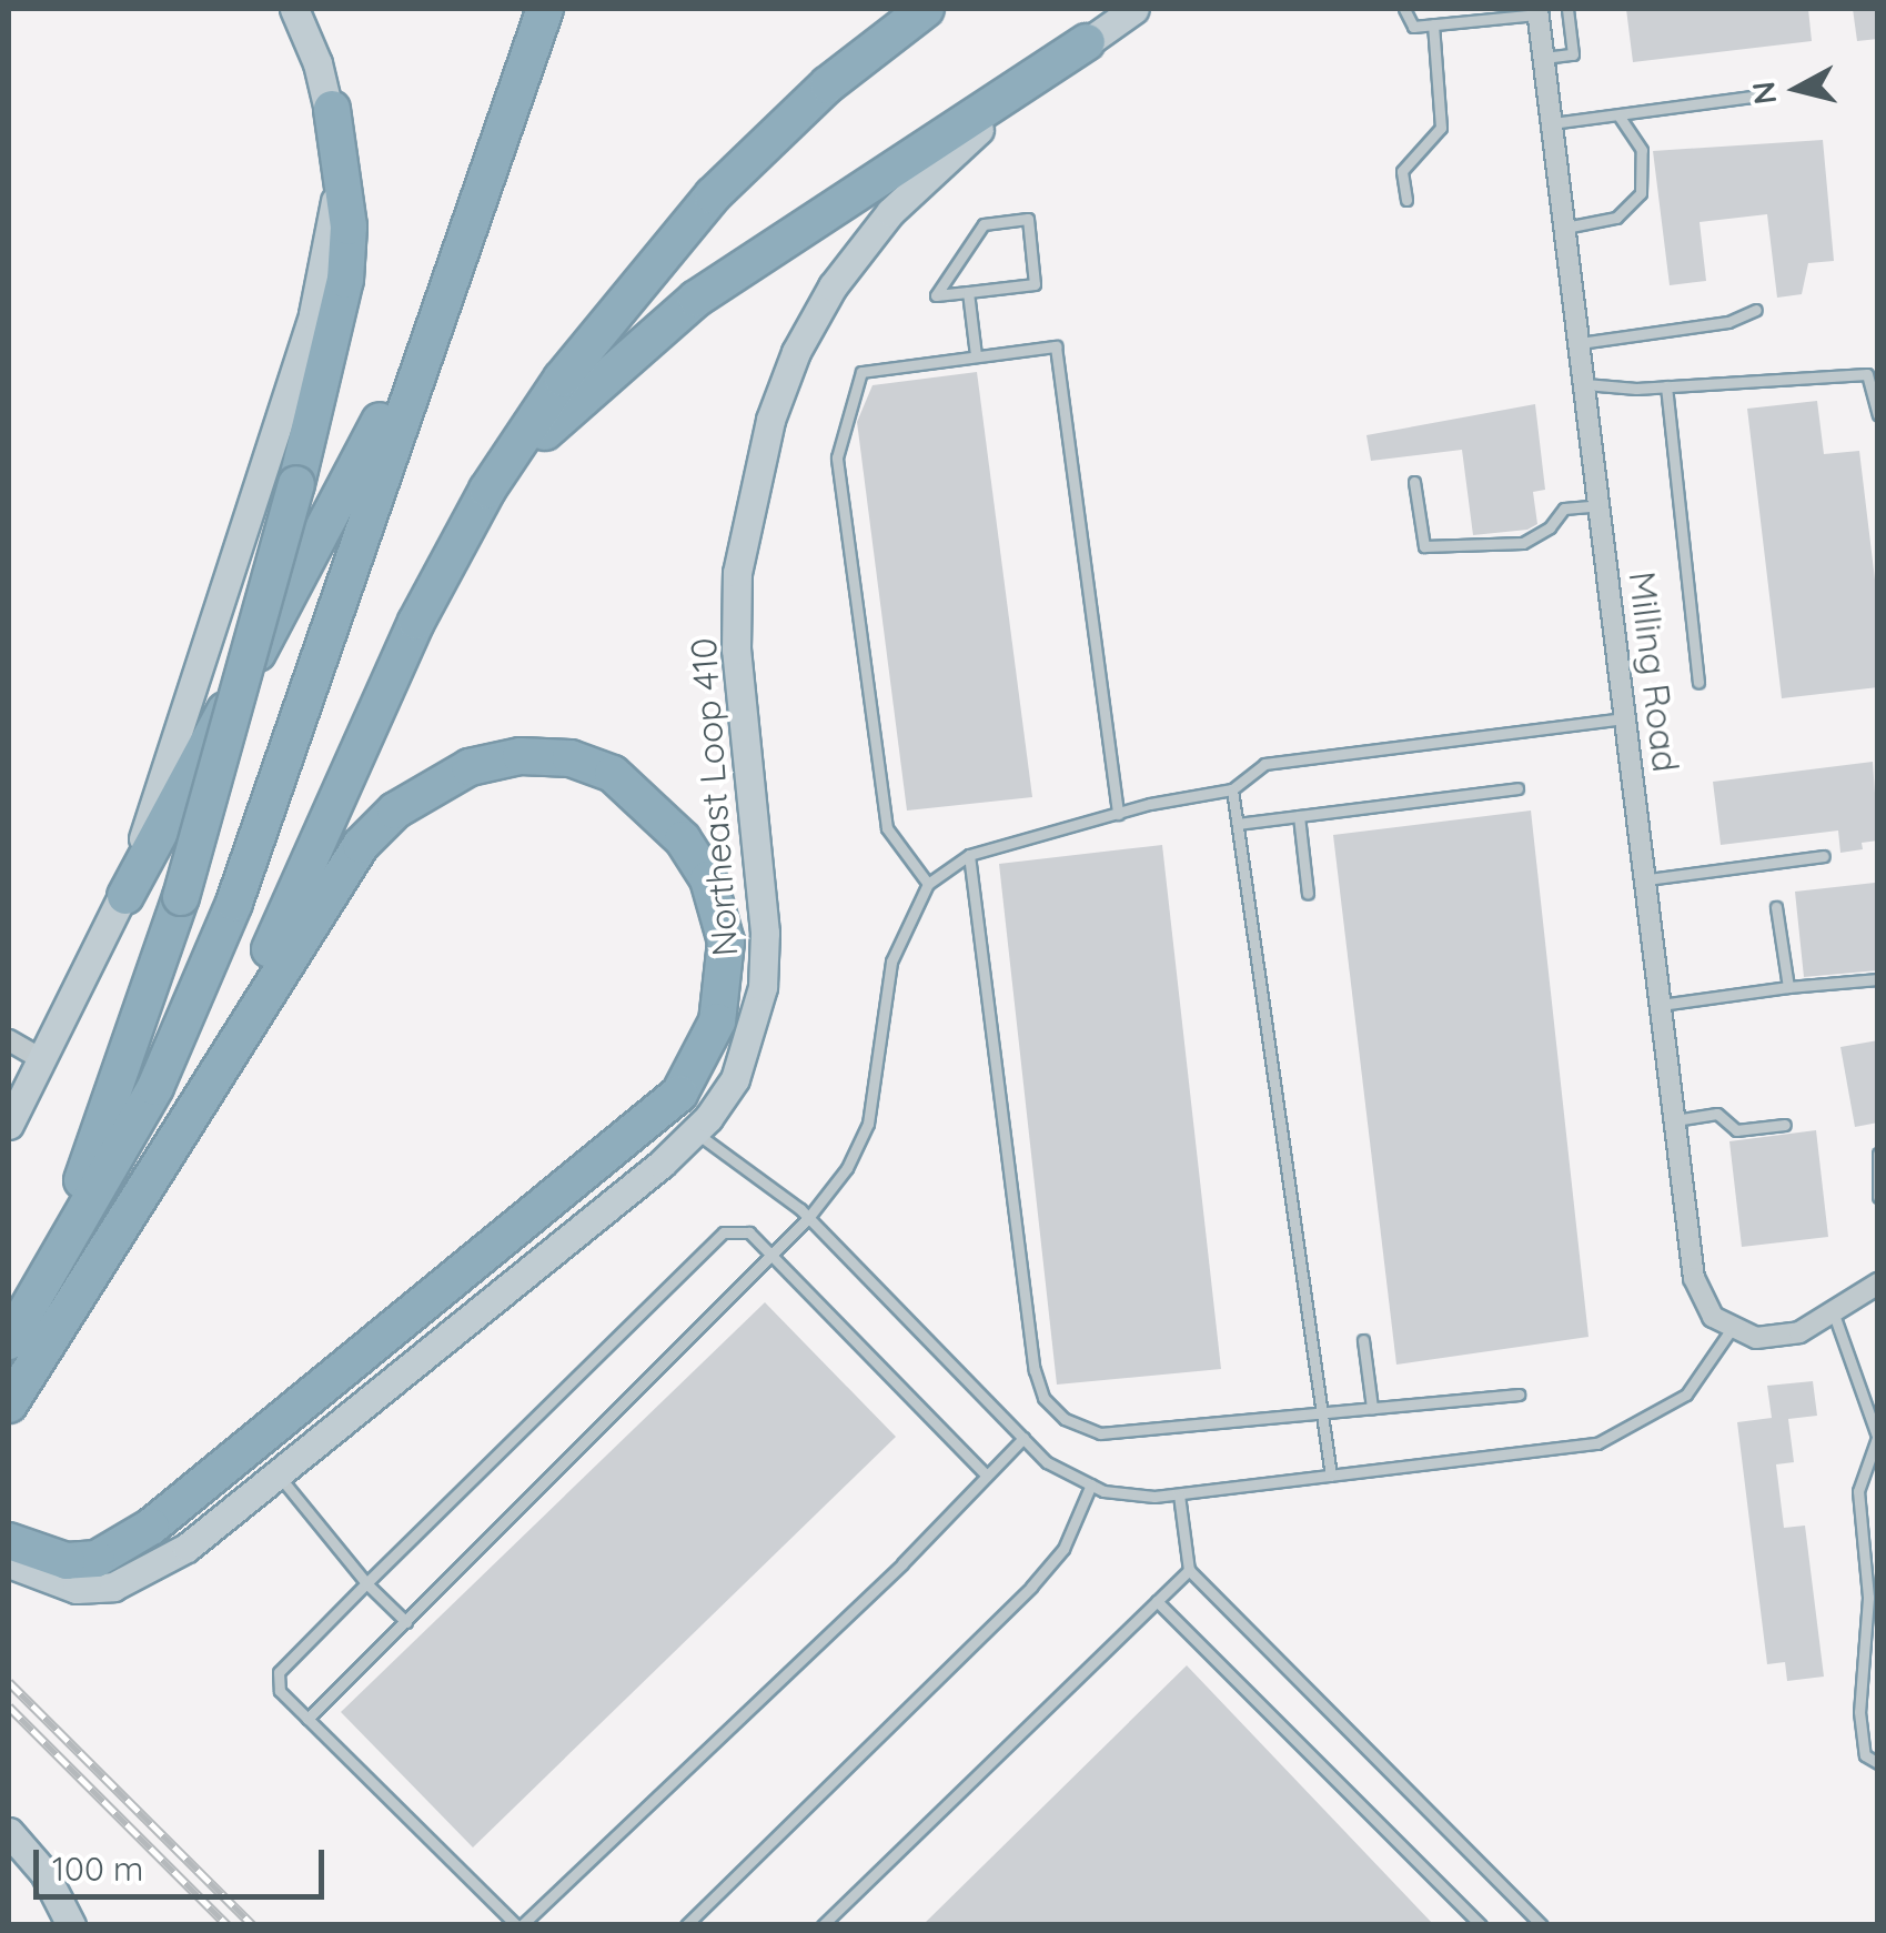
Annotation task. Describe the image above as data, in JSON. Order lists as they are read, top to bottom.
{
  "streets": {
    "main road": ["Northeast Loop 410"],
    "street": ["Milling Road"]
  },
  "scale_bar": "100 m",
  "north": "left"
}
